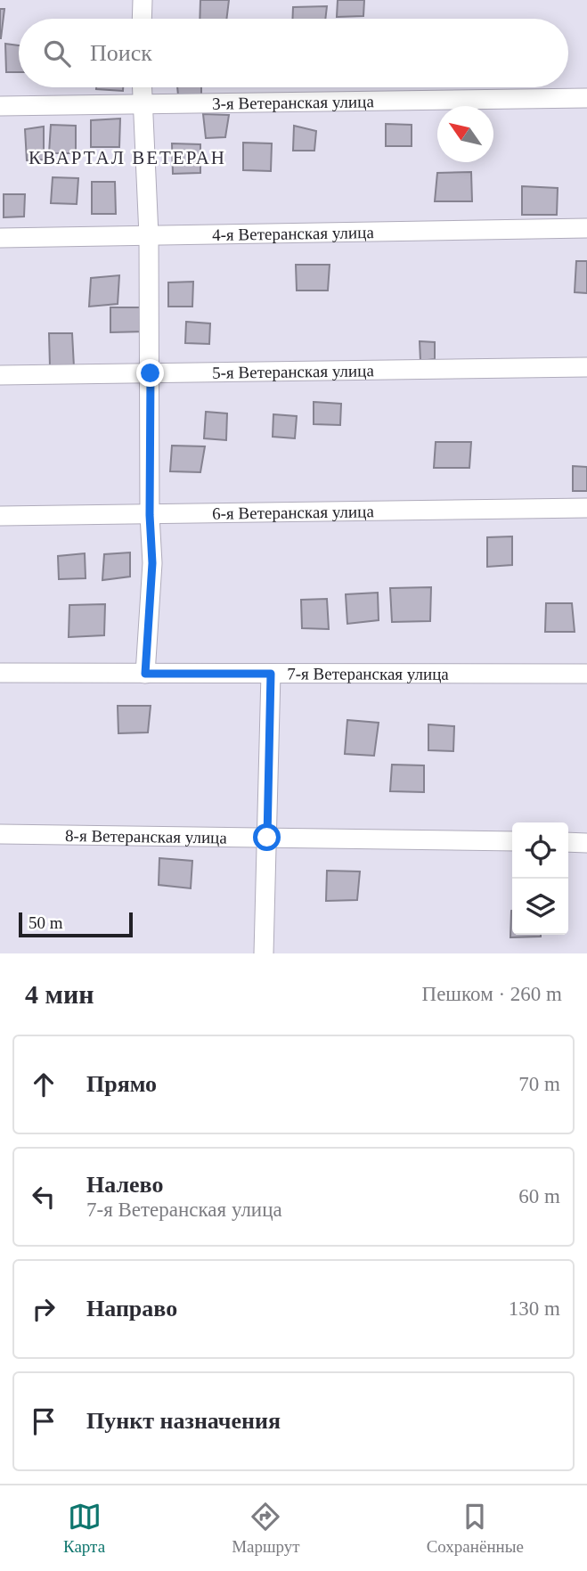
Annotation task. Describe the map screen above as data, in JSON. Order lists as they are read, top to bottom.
{
  "streets": {
    "street": [
      "3-я Ветеранская улица",
      "4-я Ветеранская улица",
      "5-я Ветеранская улица",
      "6-я Ветеранская улица",
      "7-я Ветеранская улица",
      "8-я Ветеранская улица"
    ]
  },
  "districts": ["КВАРТАЛ ВЕТЕРАН"],
  "scale_bar": "50 m",
  "north": "top left",
  "page": {
    "search": "Поиск",
    "scale": "50 m",
    "heading": ["4 мин", "Пешком · 260 m"],
    "list": [
      ["Прямо", "70 m"],
      ["Налево", "7-я Ветеранская улица", "60 m"],
      ["Направо", "130 m"],
      "Пункт назначения"
    ],
    "nav": ["Карта", "Маршрут", "Сохранённые"]
  }
}
